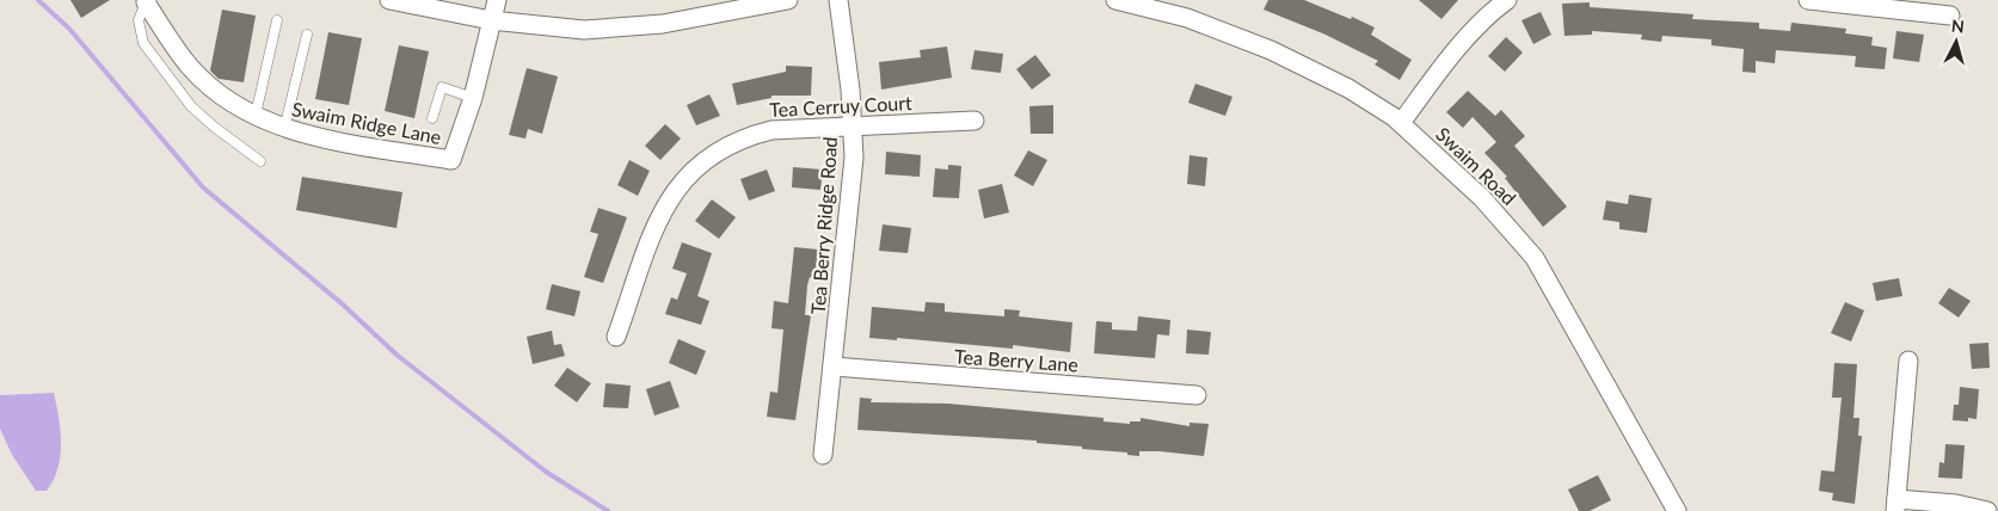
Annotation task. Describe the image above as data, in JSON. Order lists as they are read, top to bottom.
{
  "streets": {
    "street": [
      "Tea Cerruy Court",
      "Swaim Ridge Lane",
      "Swaim Road",
      "Tea Berry Ridge Road",
      "Tea Berry Lane"
    ]
  },
  "crossings": [
    ["Tea Cerruy Court", "Tea Berry Ridge Road"],
    ["Tea Berry Ridge Road", "Tea Berry Lane"]
  ],
  "north": "top"
}
